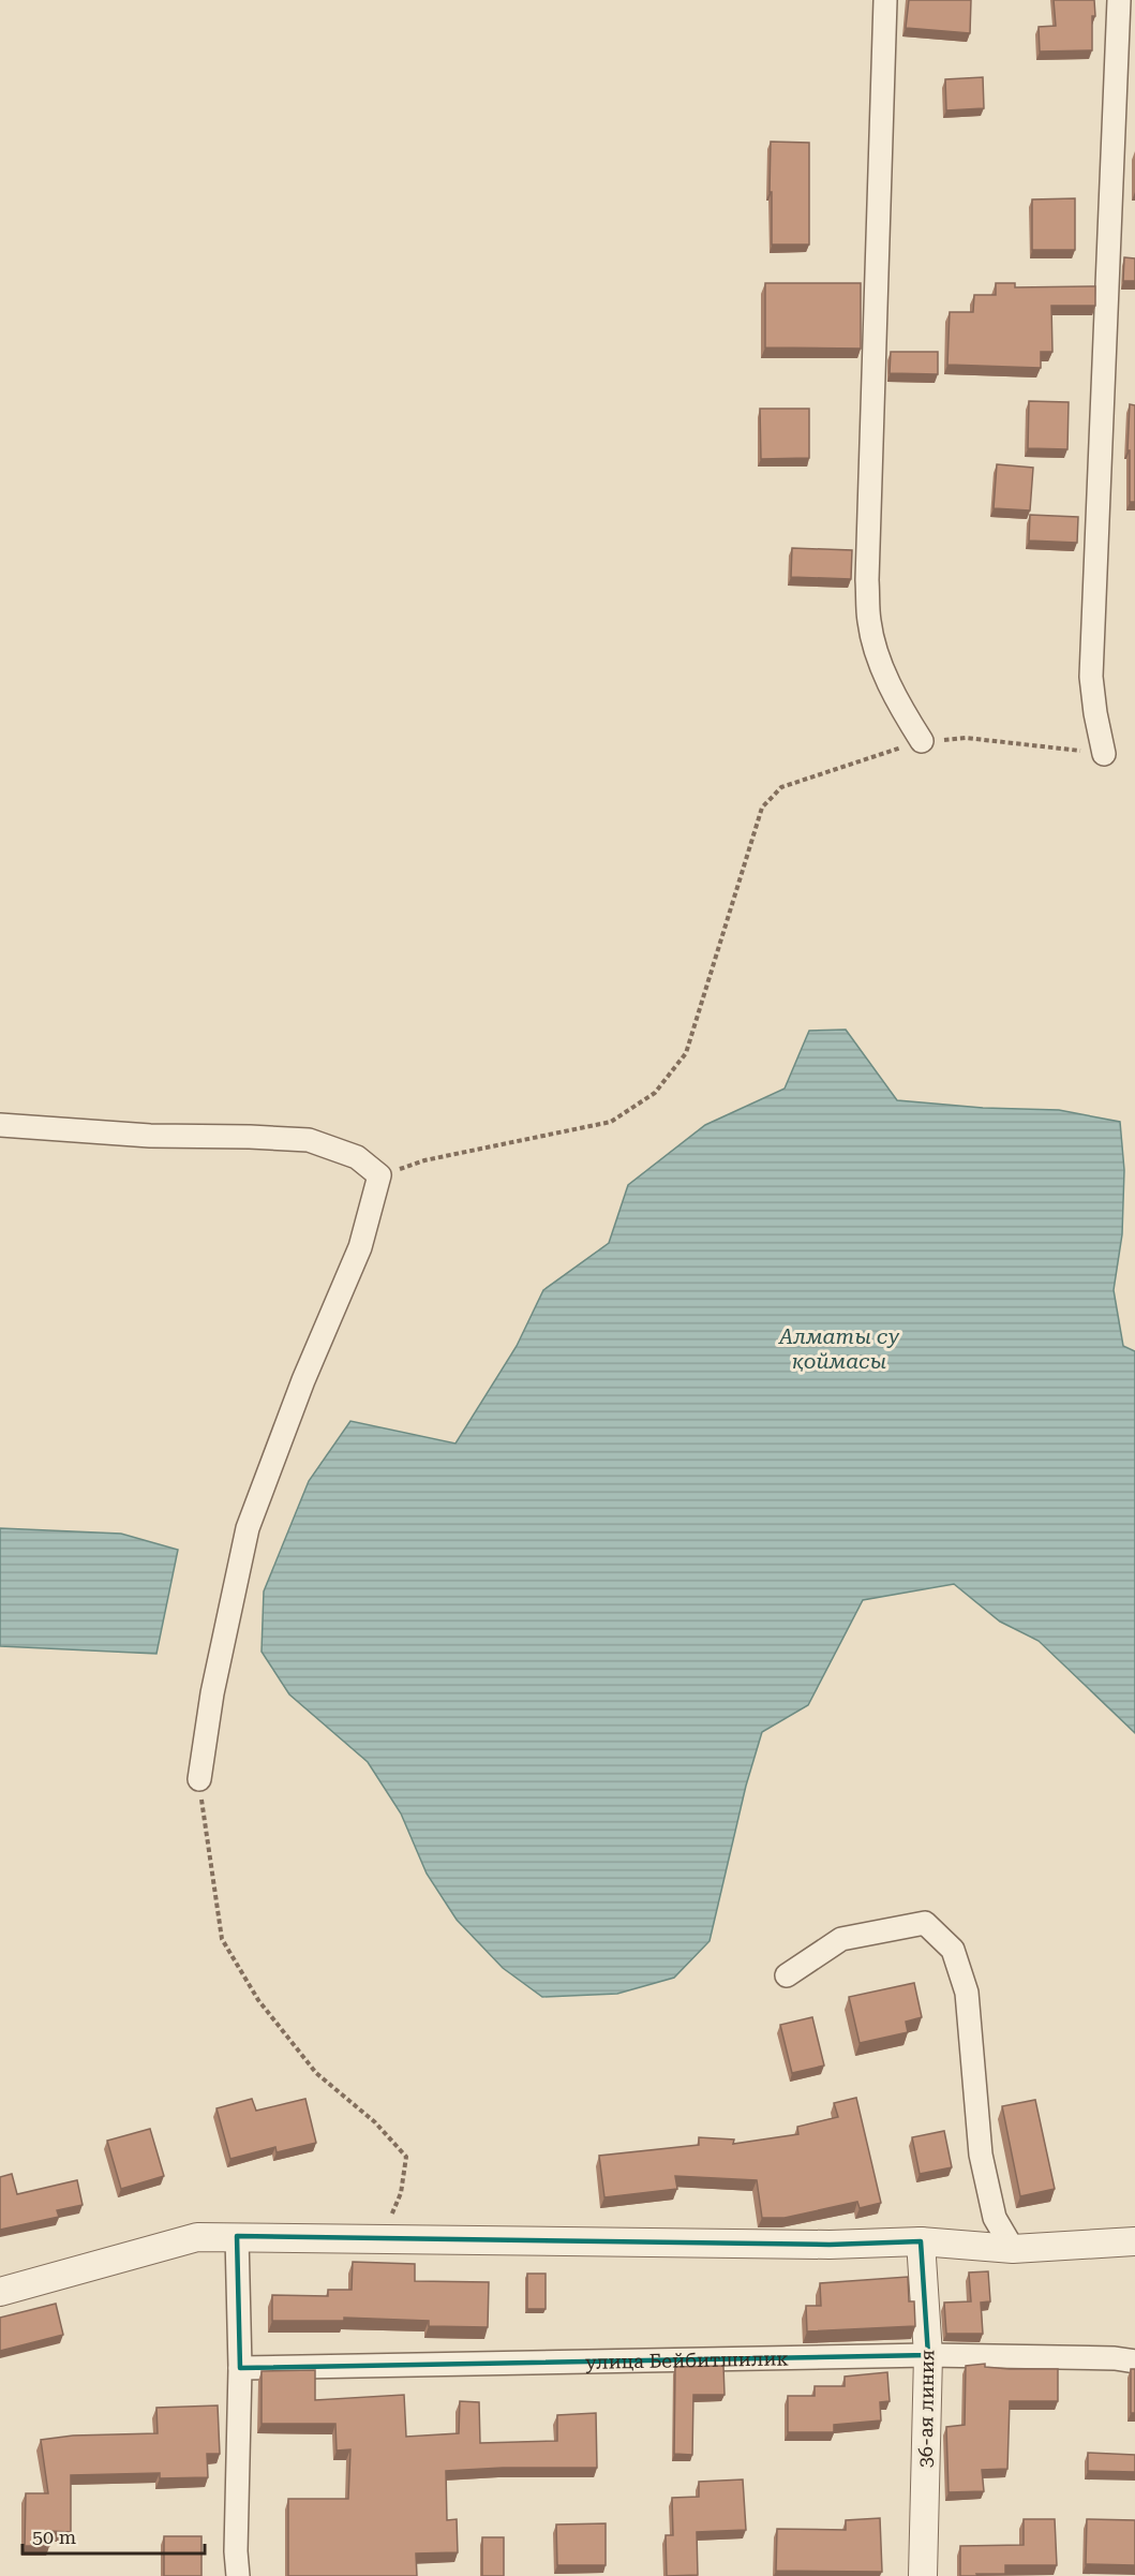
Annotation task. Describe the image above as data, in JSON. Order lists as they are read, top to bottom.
{
  "streets": {
    "street": ["улица Бейбитшилик", "36-ая линия"]
  },
  "crossings": [
    ["улица Бейбитшилик", "36-ая линия"]
  ],
  "water": ["Алматы су қоймасы"],
  "scale_bar": "50 m"
}
